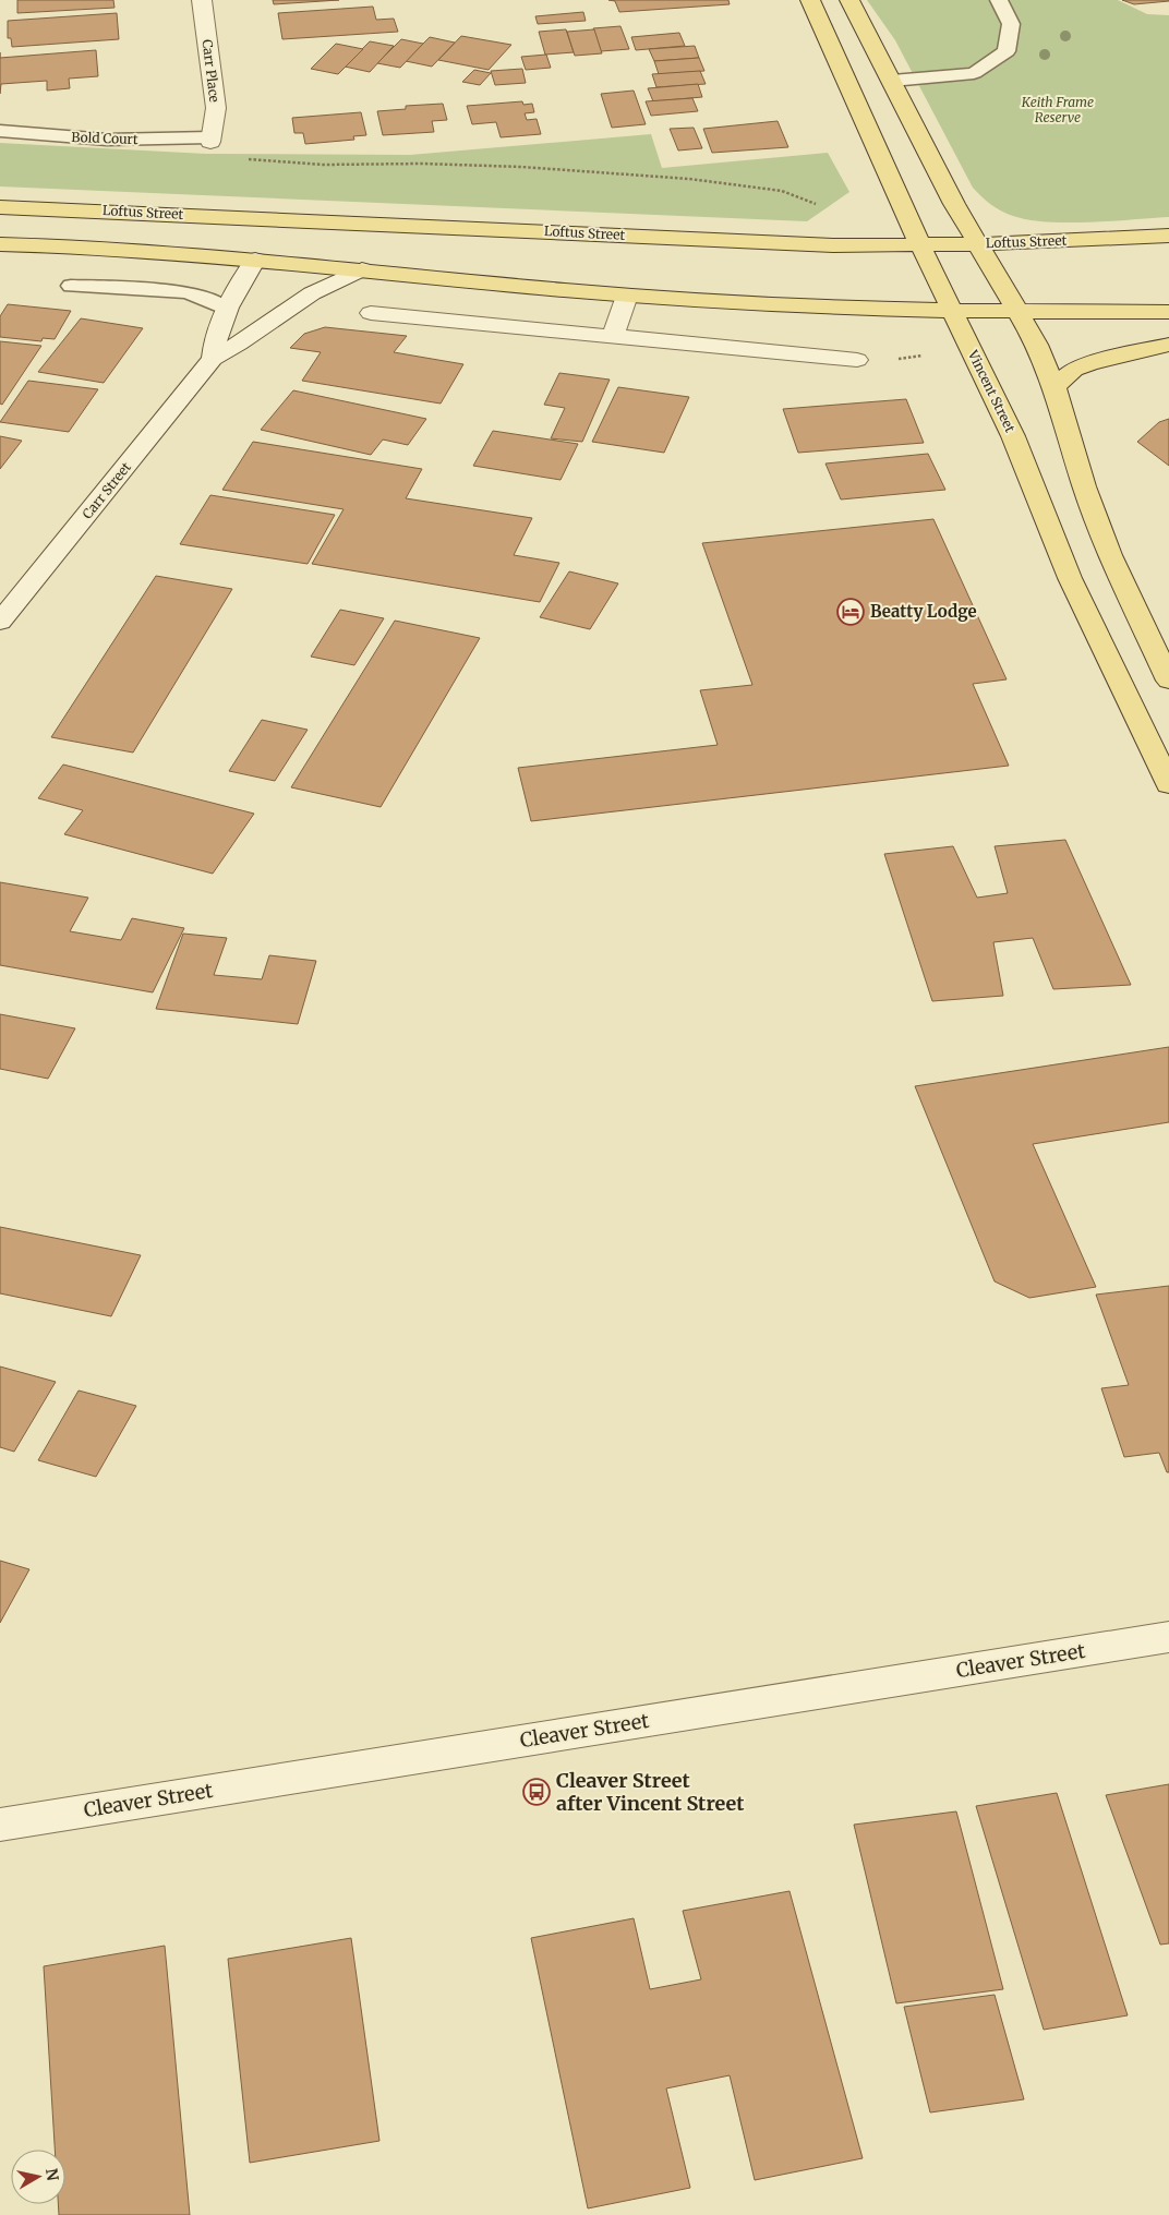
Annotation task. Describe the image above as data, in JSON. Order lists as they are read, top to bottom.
{
  "streets": {
    "main road": ["Loftus Street", "Vincent Street"],
    "street": ["Carr Place", "Carr Street", "Cleaver Street"],
    "lane": ["Bold Court"]
  },
  "crossings": [
    ["Carr Place", "Bold Court"],
    ["Loftus Street", "Vincent Street"]
  ],
  "parks": ["Keith Frame Reserve"],
  "places": {
    "hotel": ["Beatty Lodge"],
    "bus stop": ["Cleaver Street after Vincent Street"]
  },
  "north": "right"
}
